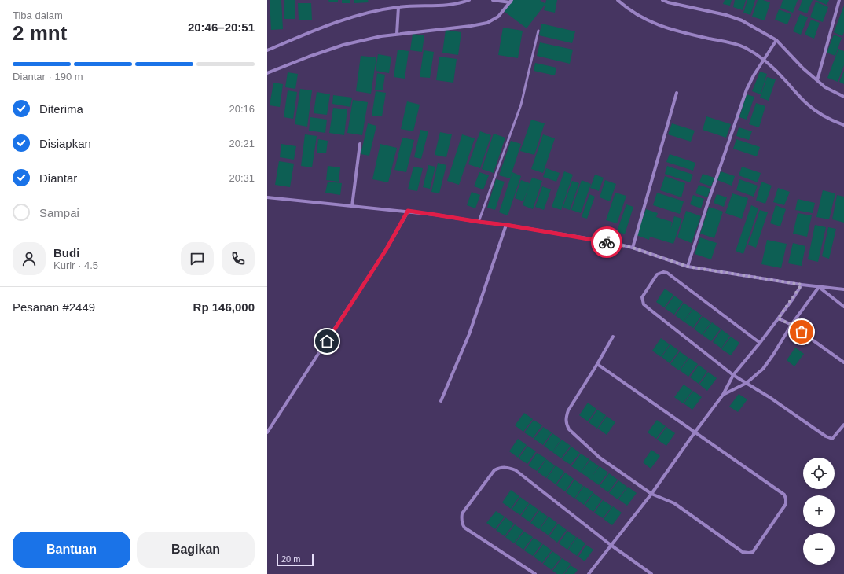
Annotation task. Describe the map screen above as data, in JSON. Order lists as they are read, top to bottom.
{
  "scale_bar": "20 m",
  "page": {
    "heading": ["2 mnt", "Tiba dalam", "20:46–20:51"],
    "panel": [
      "Budi",
      "Kurir · 4.5",
      "Pesanan #2449",
      "Rp 146,000"
    ],
    "bar": "Diantar · 190 m",
    "list": [
      ["Diterima", "20:16"],
      ["Disiapkan", "20:21"],
      ["Diantar", "20:31"],
      "Sampai"
    ],
    "map_buttons": ["+", "−"],
    "buttons": ["Bantuan", "Bagikan"],
    "scale": "20 m"
  }
}
